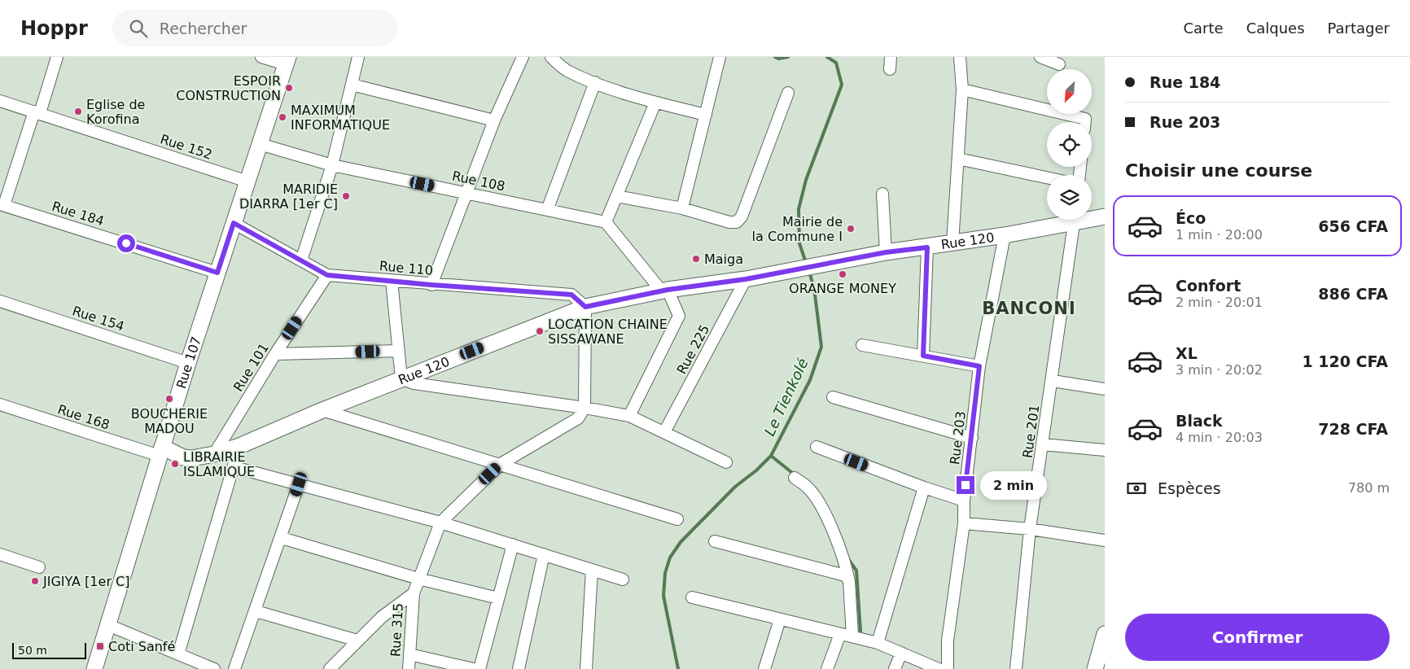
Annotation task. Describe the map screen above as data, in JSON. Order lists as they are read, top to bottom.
{
  "streets": {
    "main road": ["Rue 120", "Rue 107"],
    "street": [
      "Rue 152",
      "Rue 108",
      "Rue 184",
      "Rue 110",
      "Rue 154",
      "Rue 225",
      "Rue 101",
      "Rue 168",
      "Rue 201",
      "Rue 203",
      "Rue 315"
    ]
  },
  "crossings": [
    ["Rue 152", "Rue 107"],
    ["Rue 108", "Rue 107"],
    ["Rue 184", "Rue 107"],
    ["Rue 120", "Rue 110"],
    ["Rue 120", "Rue 225"],
    ["Rue 120", "Rue 107"],
    ["Rue 120", "Rue 101"],
    ["Rue 120", "Rue 168"],
    ["Rue 120", "Rue 203"],
    ["Rue 110", "Rue 107"],
    ["Rue 110", "Rue 101"],
    ["Rue 154", "Rue 107"],
    ["Rue 107", "Rue 168"]
  ],
  "districts": ["BANCONI"],
  "water": ["Le Tienkolé"],
  "places": {
    "other": [
      "ESPOIR CONSTRUCTION",
      "Eglise de Korofina",
      "MAXIMUM INFORMATIQUE",
      "MARIDIE DIARRA [1er C]",
      "Mairie de la Commune I",
      "Maiga",
      "ORANGE MONEY",
      "LOCATION CHAINE SISSAWANE",
      "BOUCHERIE MADOU",
      "LIBRAIRIE ISLAMIQUE",
      "JIGIYA [1er C]"
    ],
    "transit": ["Coti Sanfé"]
  },
  "scale_bar": "50 m",
  "north": "bottom left",
  "page": {
    "header": "Hoppr",
    "search": "Rechercher",
    "nav": ["Carte", "Calques", "Partager"],
    "banner": ["Rue 184", "Rue 203"],
    "heading": "Choisir une course",
    "list": [
      {
        "name": "Éco",
        "note": "1 min · 20:00",
        "value": "656 CFA"
      },
      {
        "name": "Confort",
        "note": "2 min · 20:01",
        "value": "886 CFA"
      },
      {
        "name": "XL",
        "note": "3 min · 20:02",
        "value": "1 120 CFA"
      },
      {
        "name": "Black",
        "note": "4 min · 20:03",
        "value": "728 CFA"
      }
    ],
    "pay": ["Espèces", "780 m"],
    "bubble": "2 min",
    "buttons": "Confirmer",
    "scale": "50 m"
  }
}
